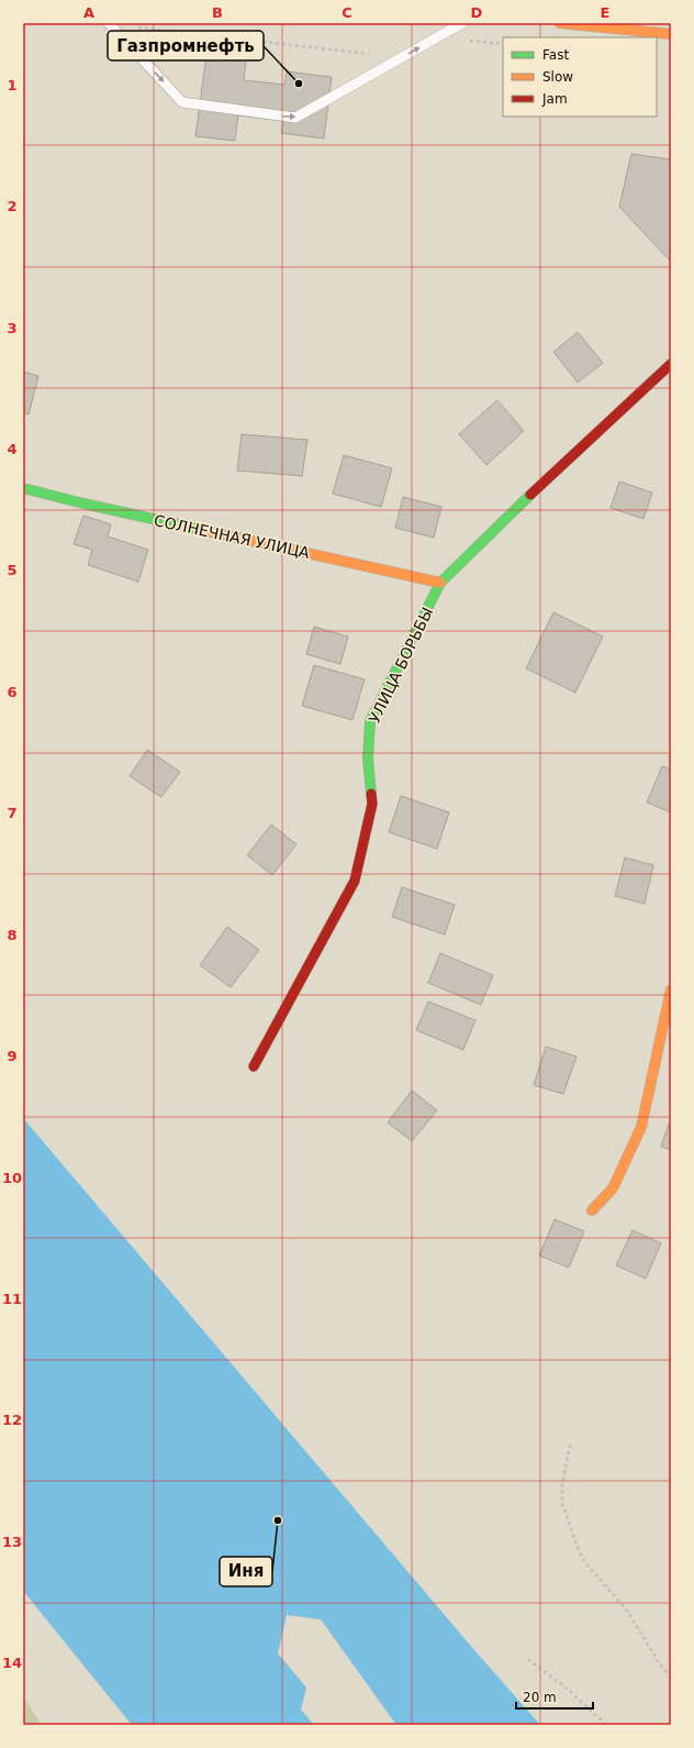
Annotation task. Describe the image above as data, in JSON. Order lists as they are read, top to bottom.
{
  "streets": {
    "street": ["СОЛНЕЧНАЯ УЛИЦА", "УЛИЦА БОРЬБЫ"]
  },
  "crossings": [
    ["СОЛНЕЧНАЯ УЛИЦА", "УЛИЦА БОРЬБЫ"]
  ],
  "places": ["Газпромнефть", "Иня"],
  "legend": ["Fast", "Slow", "Jam"],
  "scale_bar": "20 m",
  "grid": {
    "columns": [
      "A",
      "B",
      "C",
      "D",
      "E"
    ],
    "rows": [
      "1",
      "2",
      "3",
      "4",
      "5",
      "6",
      "7",
      "8",
      "9",
      "10",
      "11",
      "12",
      "13",
      "14"
    ]
  }
}
